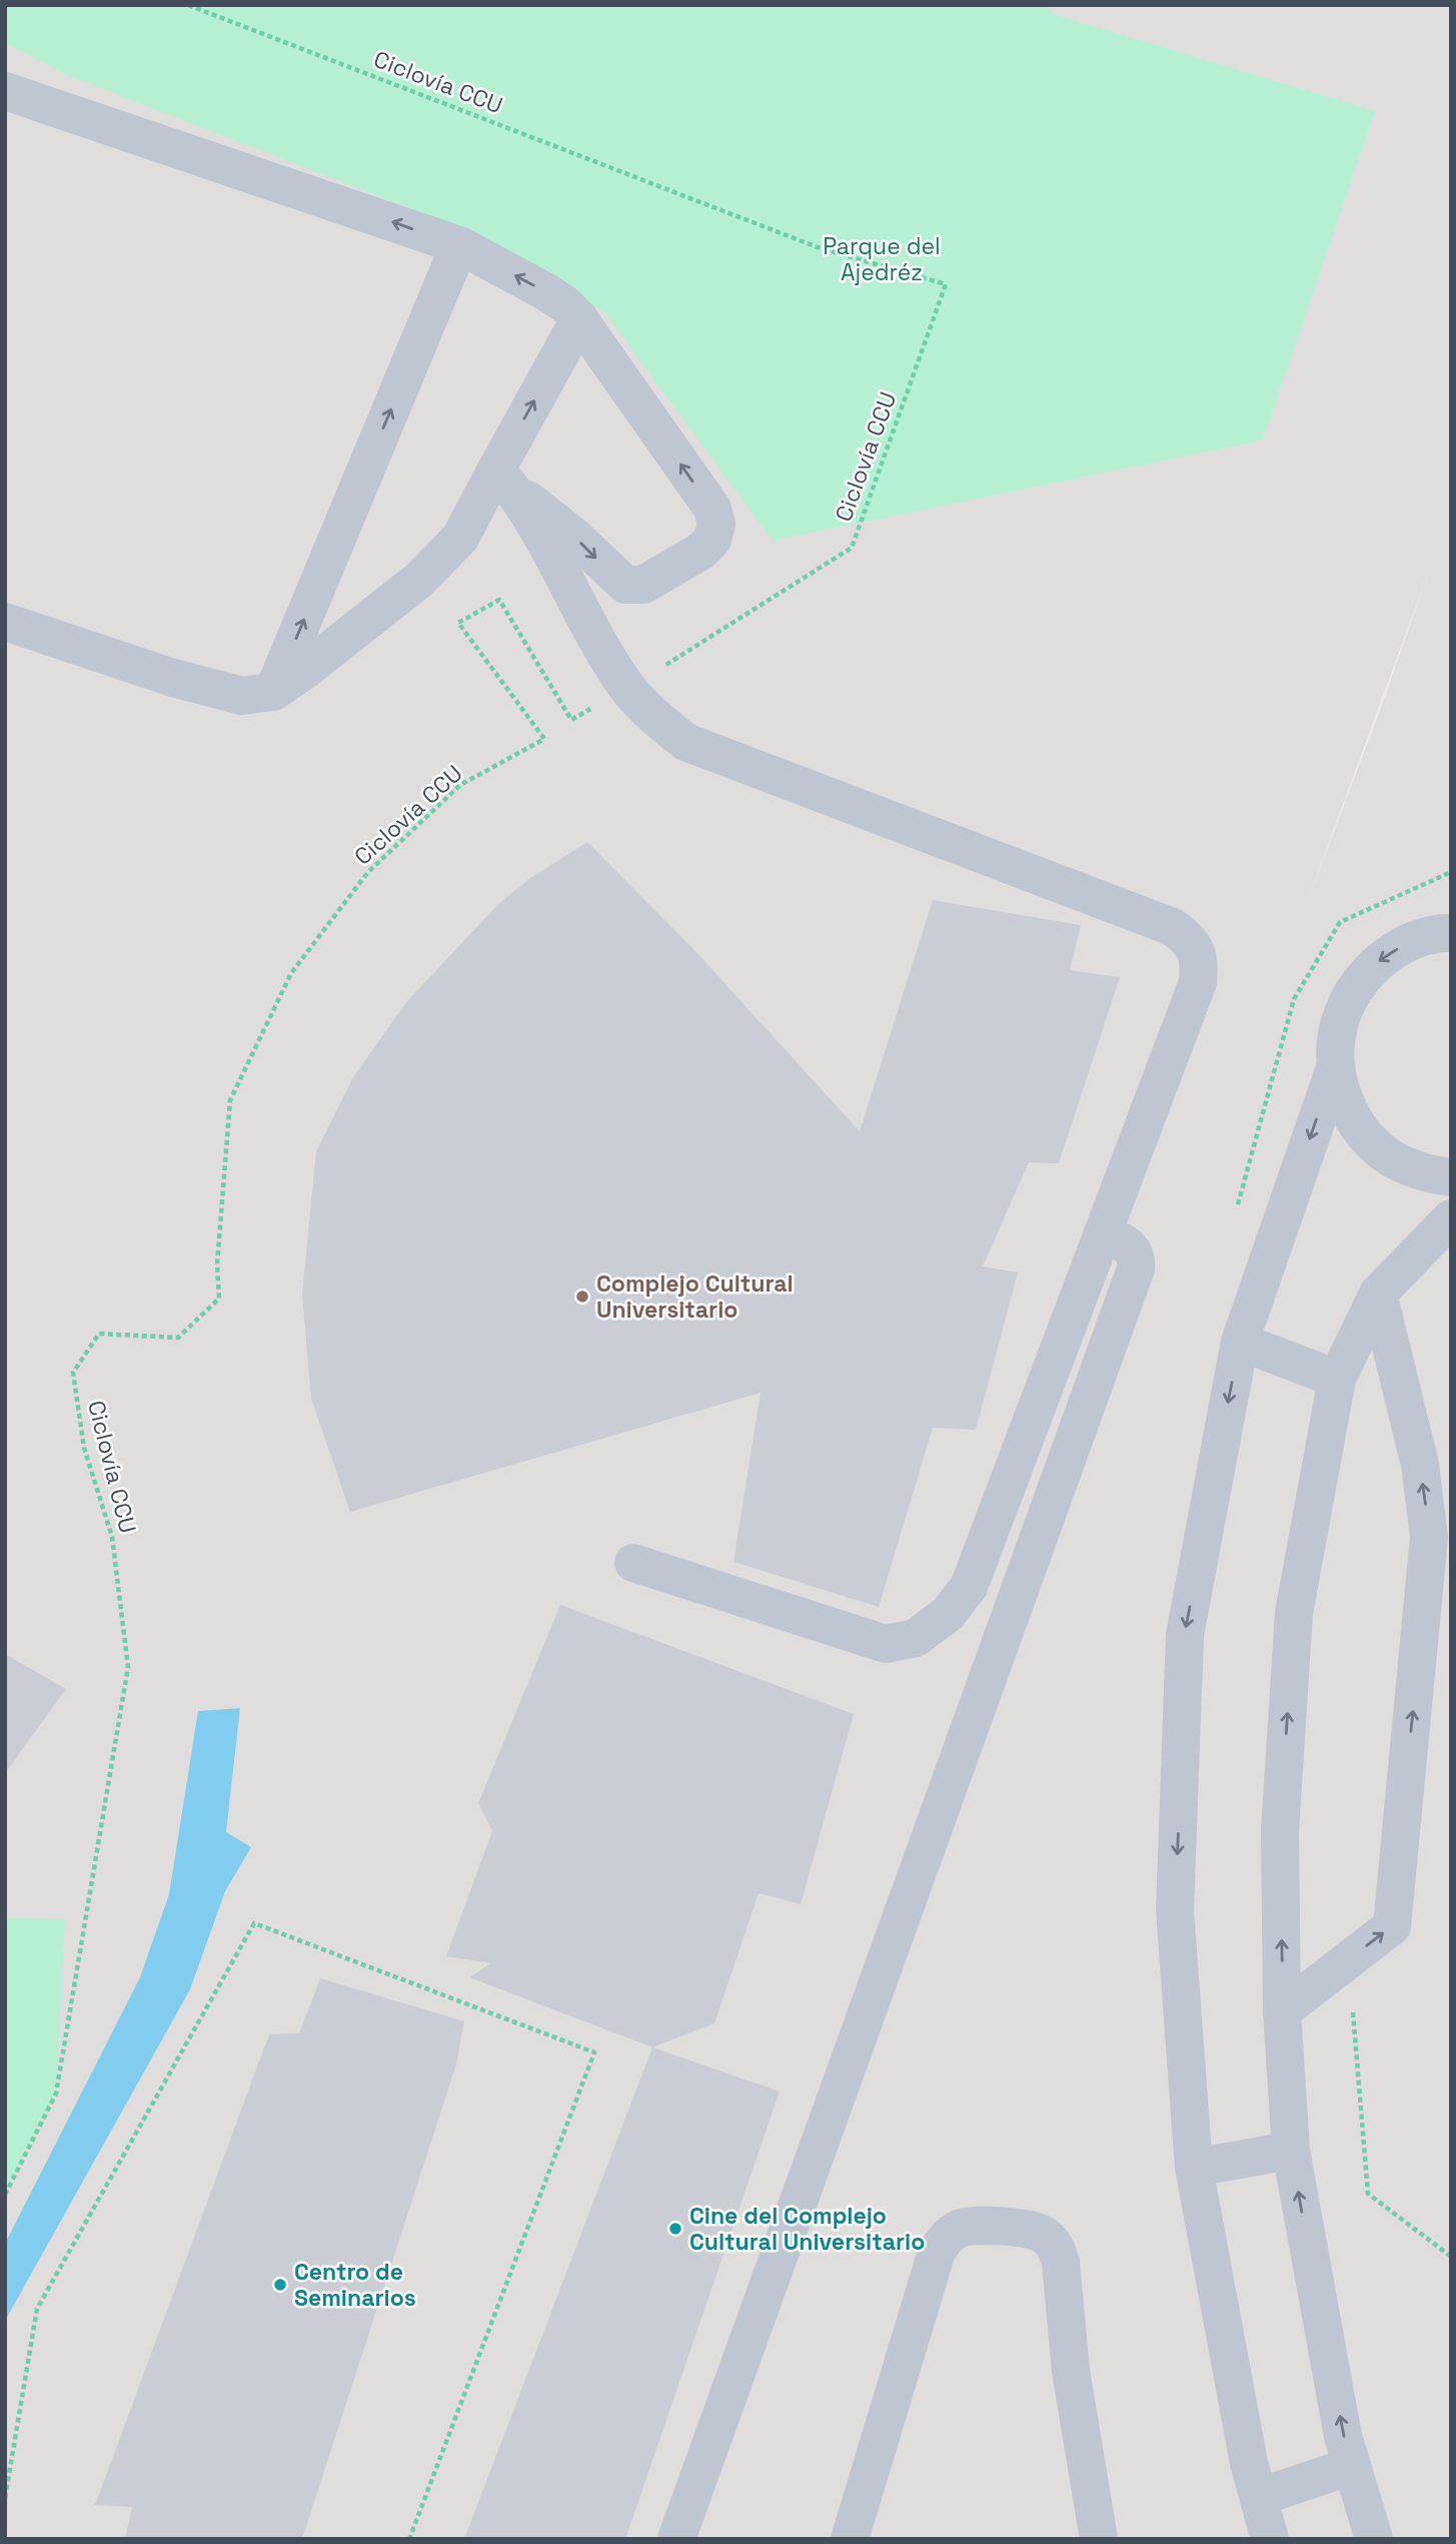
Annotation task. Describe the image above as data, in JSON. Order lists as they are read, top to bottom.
{
  "streets": {
    "path": ["Ciclovía CCU"]
  },
  "parks": ["Parque del Ajedréz"],
  "places": ["Complejo Cultural Universitario", "Cine del Complejo Cultural Universitario", "Centro de Seminarios"]
}
